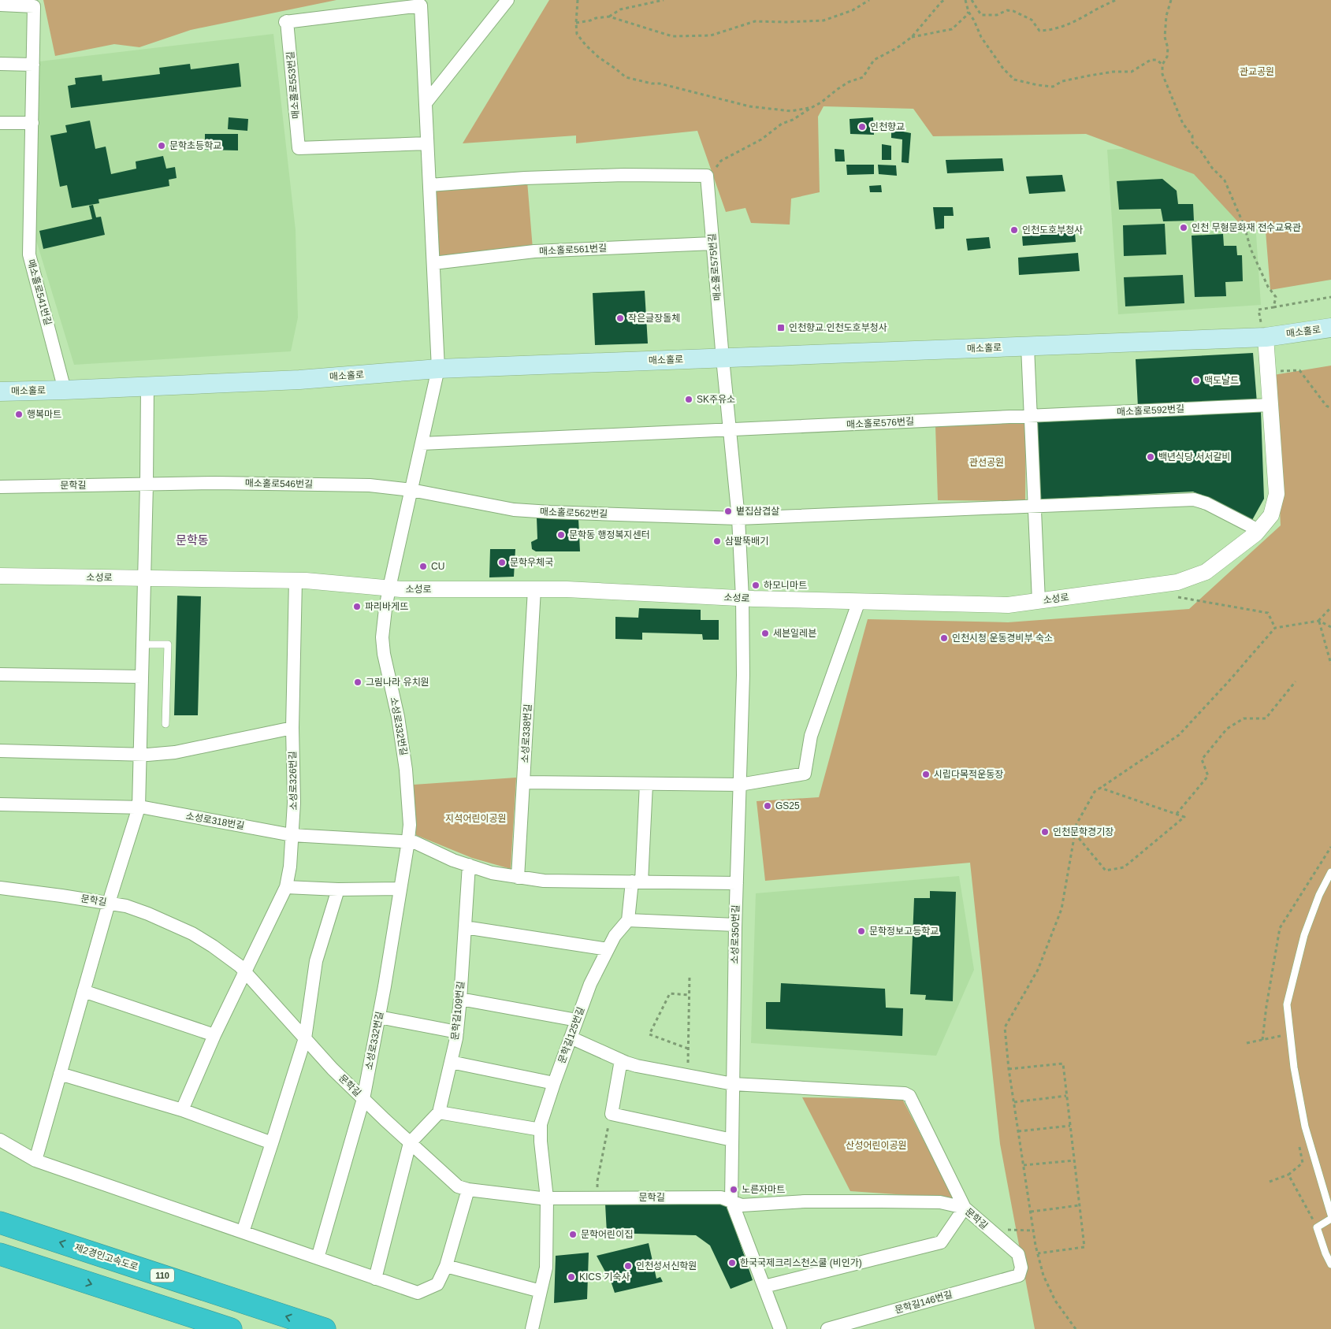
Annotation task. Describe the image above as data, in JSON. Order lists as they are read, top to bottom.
{
  "streets": {
    "highway": ["제2경인고속도로", "110"],
    "main road": ["매소홀로"],
    "street": [
      "매소홀로553번길",
      "매소홀로561번길",
      "매소홀로575번길",
      "매소홀로541번길",
      "매소홀로592번길",
      "매소홀로576번길",
      "매소홀로546번길",
      "문학길",
      "매소홀로562번길",
      "소성로",
      "소성로332번길",
      "소성로338번길",
      "소성로326번길",
      "소성로318번길",
      "소성로350번길",
      "문학길109번길",
      "문학길125번길",
      "문학길146번길"
    ]
  },
  "crossings": [
    ["매소홀로561번길", "매소홀로575번길"],
    ["매소홀로575번길", "매소홀로"],
    ["매소홀로541번길", "매소홀로"],
    ["매소홀로", "소성로"],
    ["매소홀로592번길", "매소홀로576번길"],
    ["매소홀로592번길", "소성로"],
    ["매소홀로546번길", "문학길"],
    ["매소홀로546번길", "매소홀로562번길"],
    ["문학길", "소성로332번길"],
    ["문학길", "소성로326번길"],
    ["문학길", "소성로350번길"],
    ["문학길", "문학길125번길"],
    ["문학길", "문학길146번길"],
    ["소성로", "소성로332번길"],
    ["소성로", "소성로338번길"],
    ["소성로", "소성로326번길"],
    ["소성로", "소성로350번길"],
    ["소성로326번길", "소성로318번길"]
  ],
  "districts": ["문학동"],
  "parks": [
    "관교공원",
    "관선공원",
    "지석어린이공원",
    "산성어린이공원"
  ],
  "places": {
    "other": [
      "인천향교",
      "문학초등학교",
      "인천 무형문화재 전수교육관",
      "인천도호부청사",
      "작은글장돌체",
      "맥도날드",
      "SK주유소",
      "행복마트",
      "백년식당 서서갈비",
      "볕집삼겹살",
      "문학동 행정복지센터",
      "삼팔뚝배기",
      "문학우체국",
      "CU",
      "하모니마트",
      "파리바게뜨",
      "세븐일레븐",
      "인천시청 운동경비부 숙소",
      "그림나라 유치원",
      "시립다목적운동장",
      "GS25",
      "인천문학경기장",
      "문학정보고등학교",
      "노른자마트",
      "문학어린이집",
      "한국국제크리스천스쿨 (비인가)",
      "인천성서신학원",
      "KICS 기숙사"
    ],
    "transit": ["인천향교.인천도호부청사"]
  }
}
